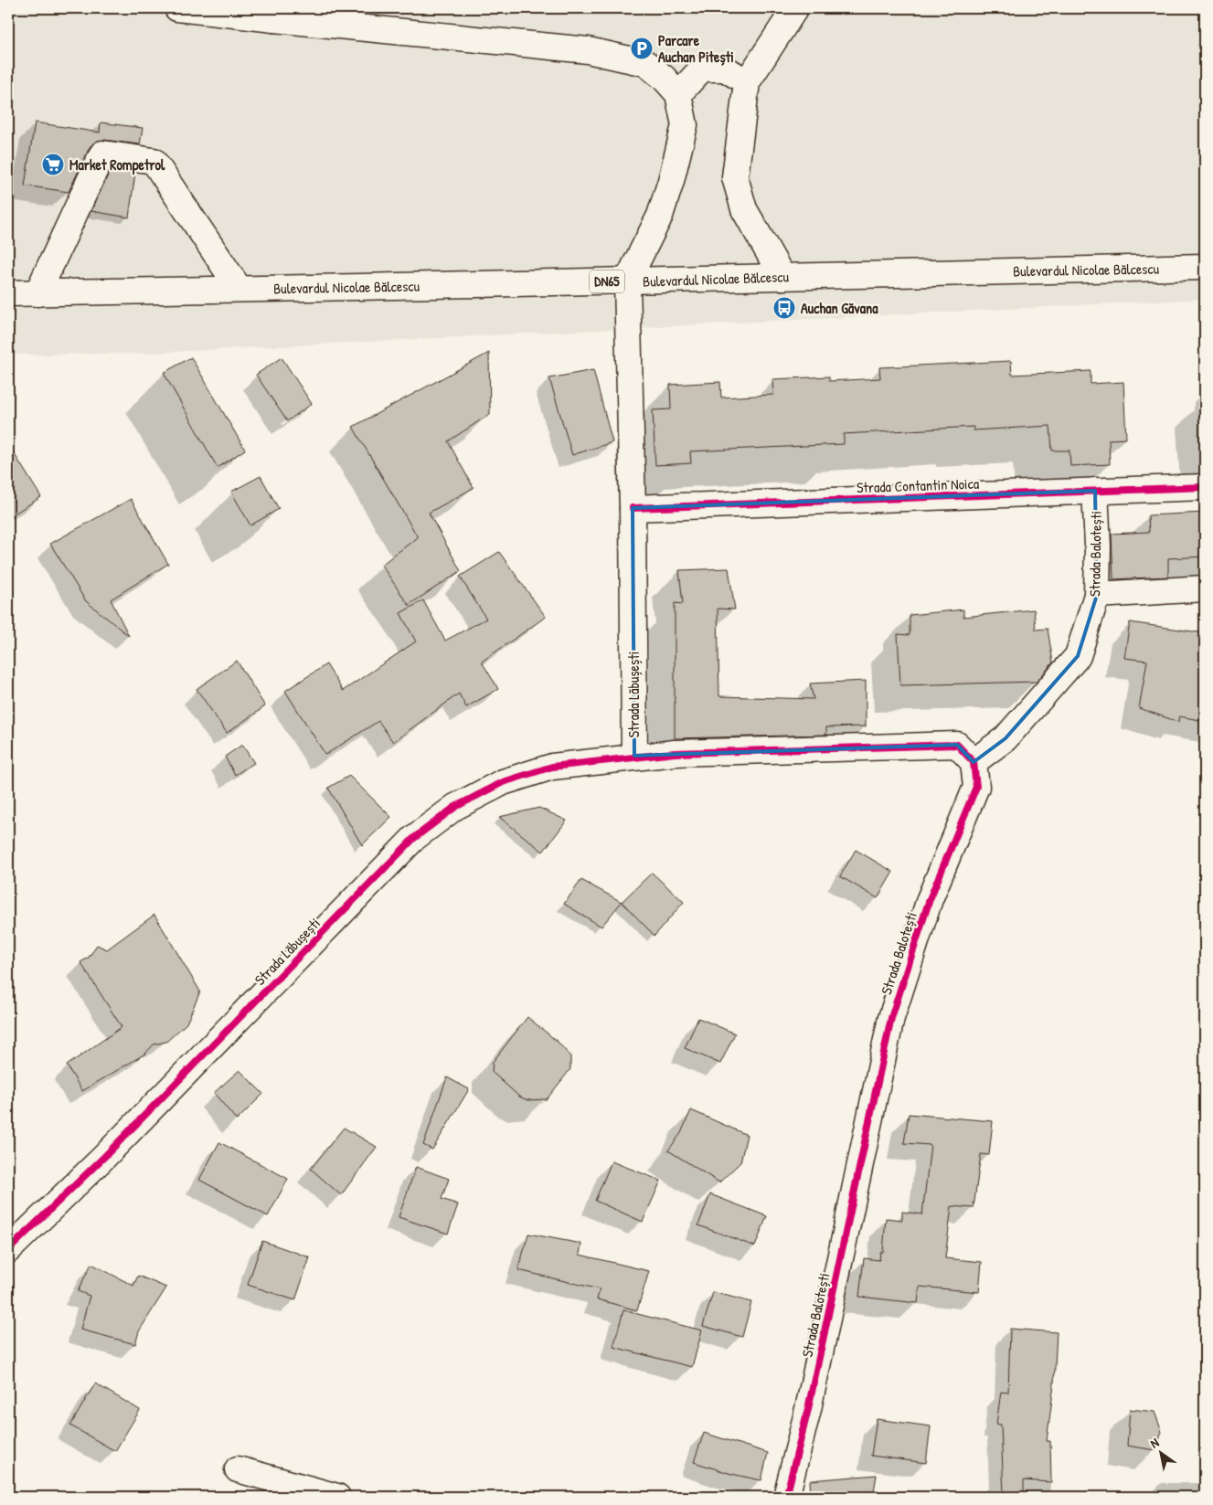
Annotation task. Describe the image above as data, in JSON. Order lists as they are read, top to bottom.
{
  "streets": {
    "street": [
      "Bulevardul Nicolae Bălcescu",
      "DN65",
      "Strada Contantin Noica",
      "Strada Balotești",
      "Strada Lăbușești"
    ]
  },
  "crossings": [
    ["Bulevardul Nicolae Bălcescu", "Strada Lăbușești"],
    ["Strada Contantin Noica", "Strada Balotești"],
    ["Strada Contantin Noica", "Strada Lăbușești"]
  ],
  "places": {
    "parking": ["Parcare Auchan Pitești"],
    "supermarket": ["Market Rompetrol"],
    "bus stop": ["Auchan Găvana"]
  },
  "north": "top left"
}
